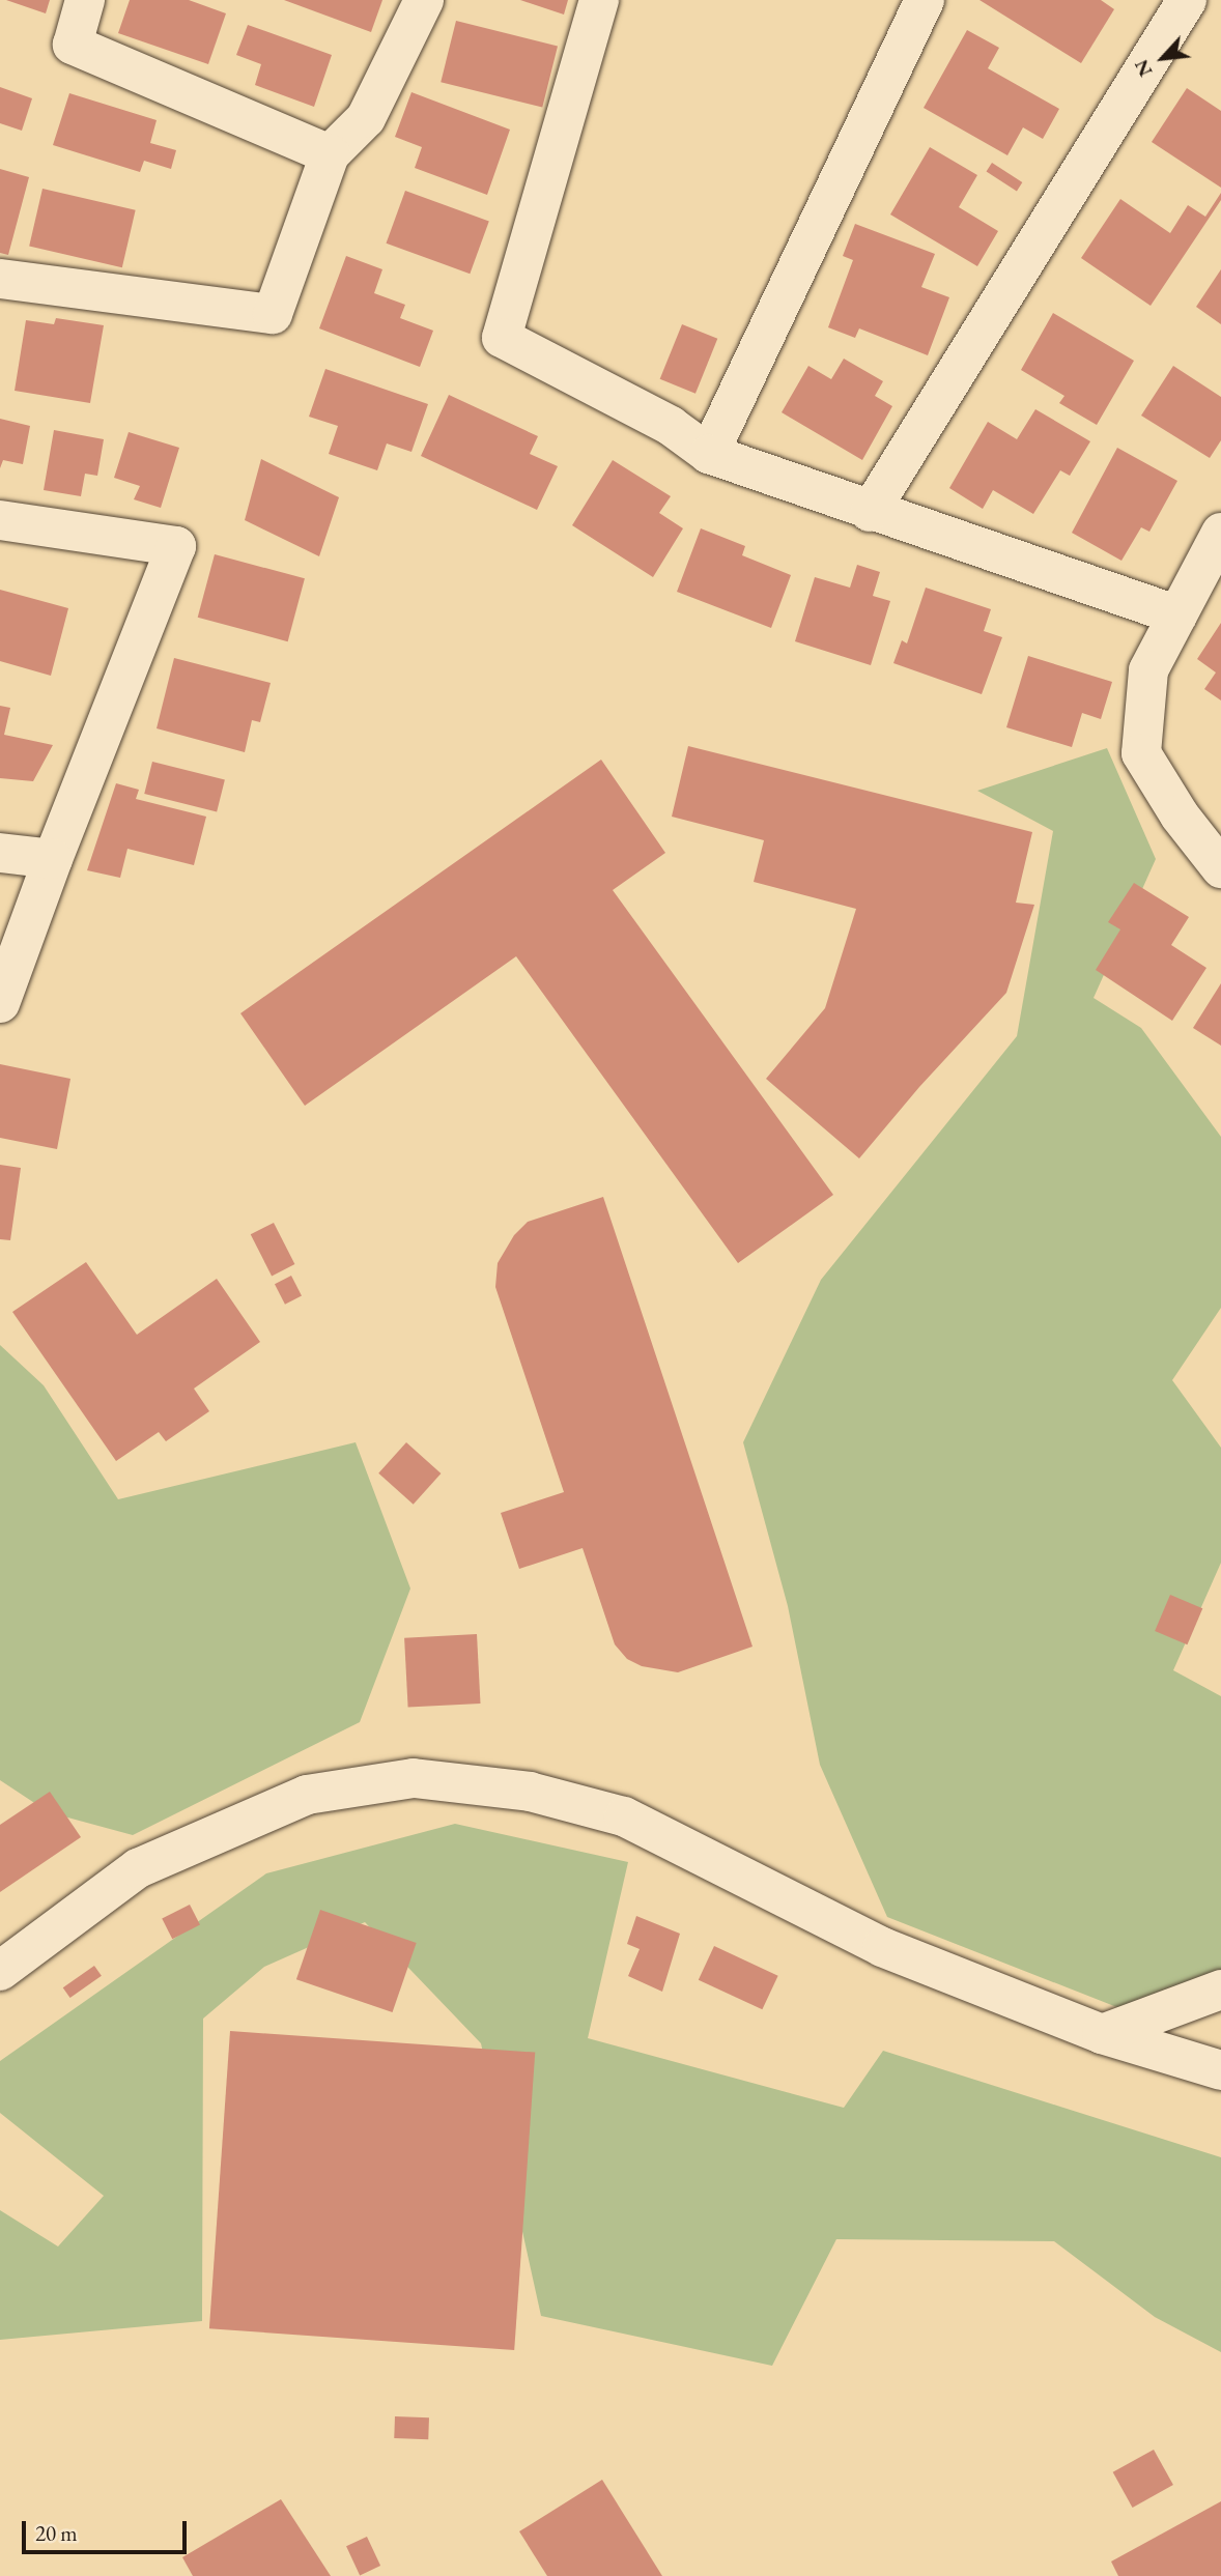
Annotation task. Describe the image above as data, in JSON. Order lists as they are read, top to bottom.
{
  "scale_bar": "20 m",
  "north": "bottom left"
}
